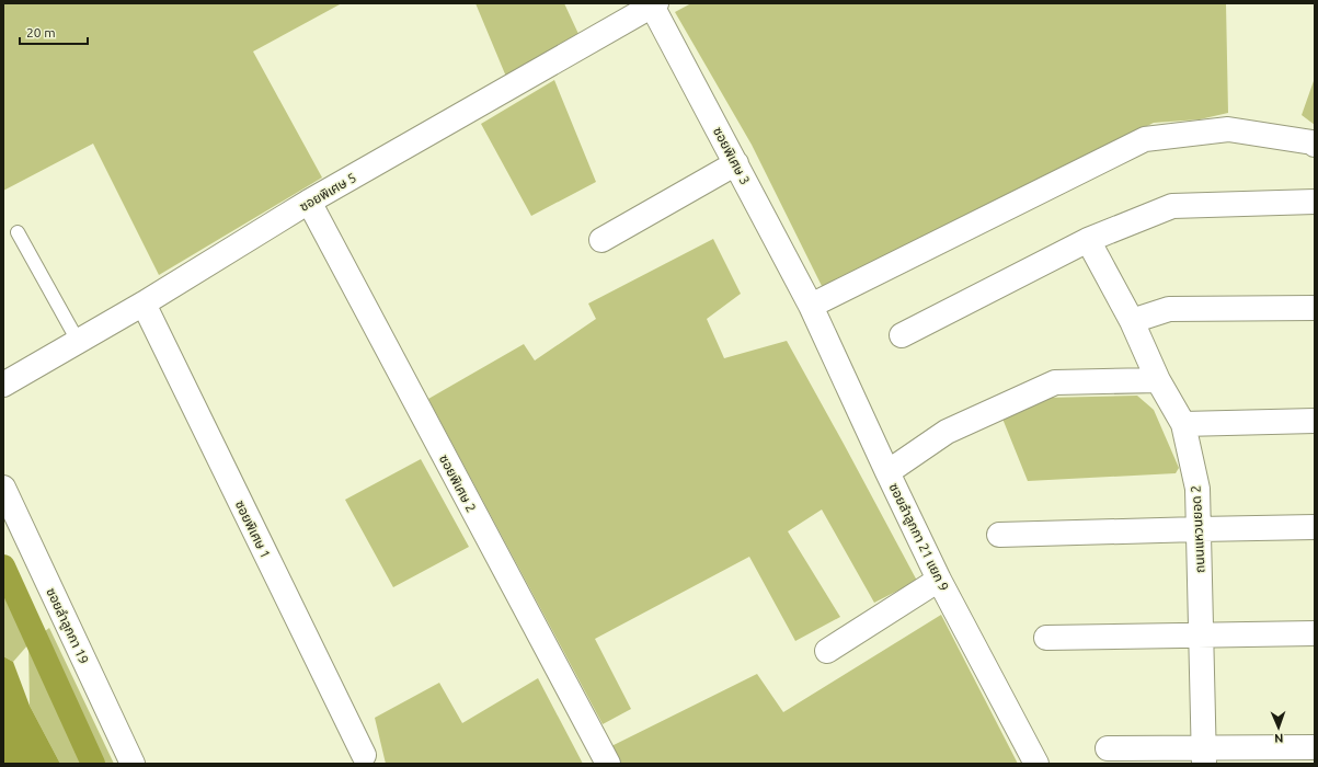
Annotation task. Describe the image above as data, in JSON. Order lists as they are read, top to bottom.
{
  "streets": {
    "street": [
      "ซอยพิเศษ 3",
      "ซอยพิเศษ 5",
      "ซอยพิเศษ 2",
      "ซอยพิเศษ 1",
      "ถนนแหวนยอด 2",
      "ซอยลำลูกกา 21 แยก 9",
      "ซอยลำลูกกา 19"
    ]
  },
  "crossings": [
    ["ซอยพิเศษ 3", "ซอยพิเศษ 5"],
    ["ซอยพิเศษ 3", "ซอยลำลูกกา 21 แยก 9"],
    ["ซอยพิเศษ 5", "ซอยพิเศษ 2"],
    ["ซอยพิเศษ 5", "ซอยพิเศษ 1"]
  ],
  "scale_bar": "20 m",
  "north": "bottom"
}
